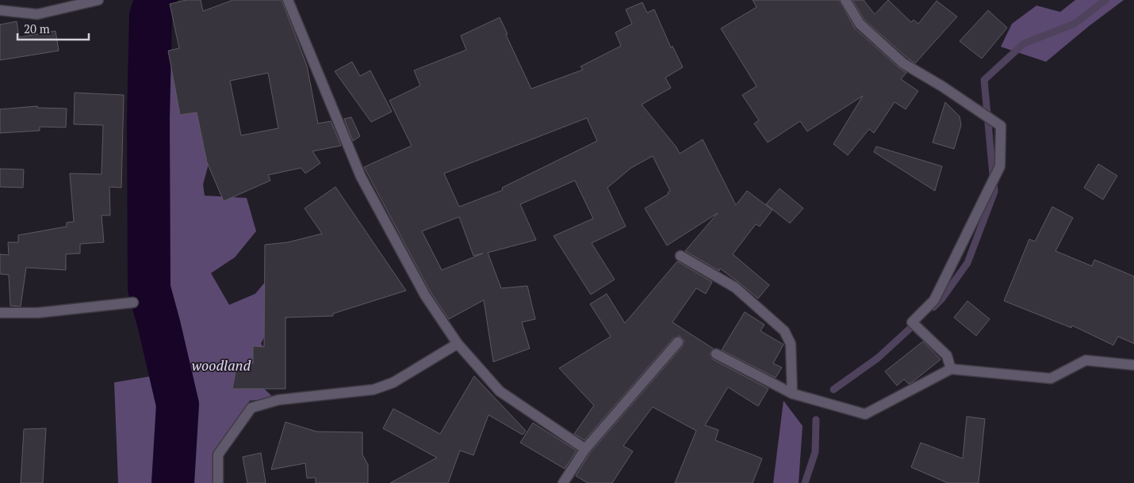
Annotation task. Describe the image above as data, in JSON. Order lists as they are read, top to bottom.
{
  "parks": ["woodland"],
  "scale_bar": "20 m"
}
